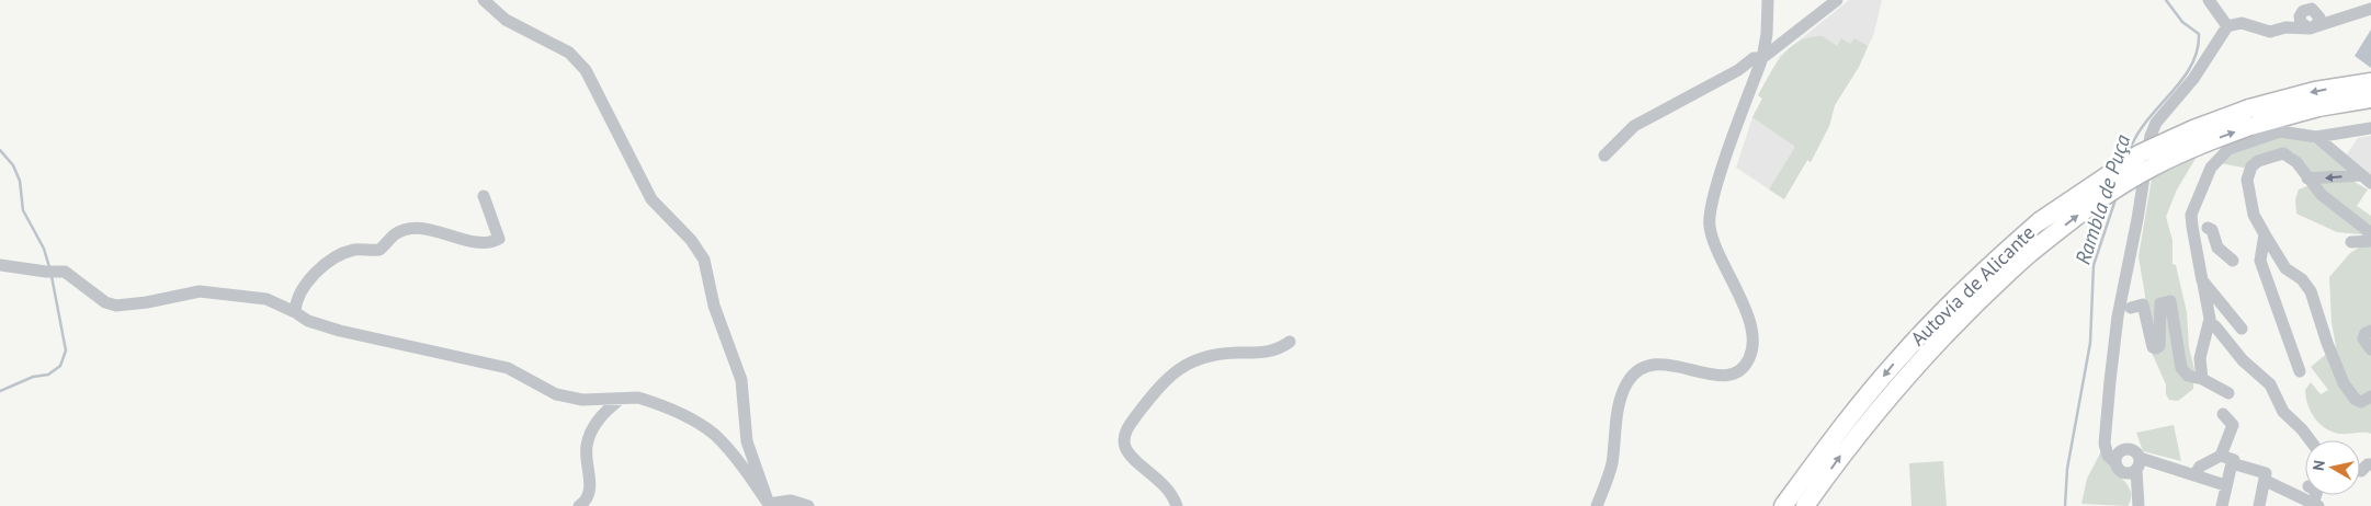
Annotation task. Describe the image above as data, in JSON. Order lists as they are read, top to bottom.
{
  "streets": {
    "highway": ["Autovía de Alicante"]
  },
  "water": ["Rambla de Puça"],
  "north": "left"
}
